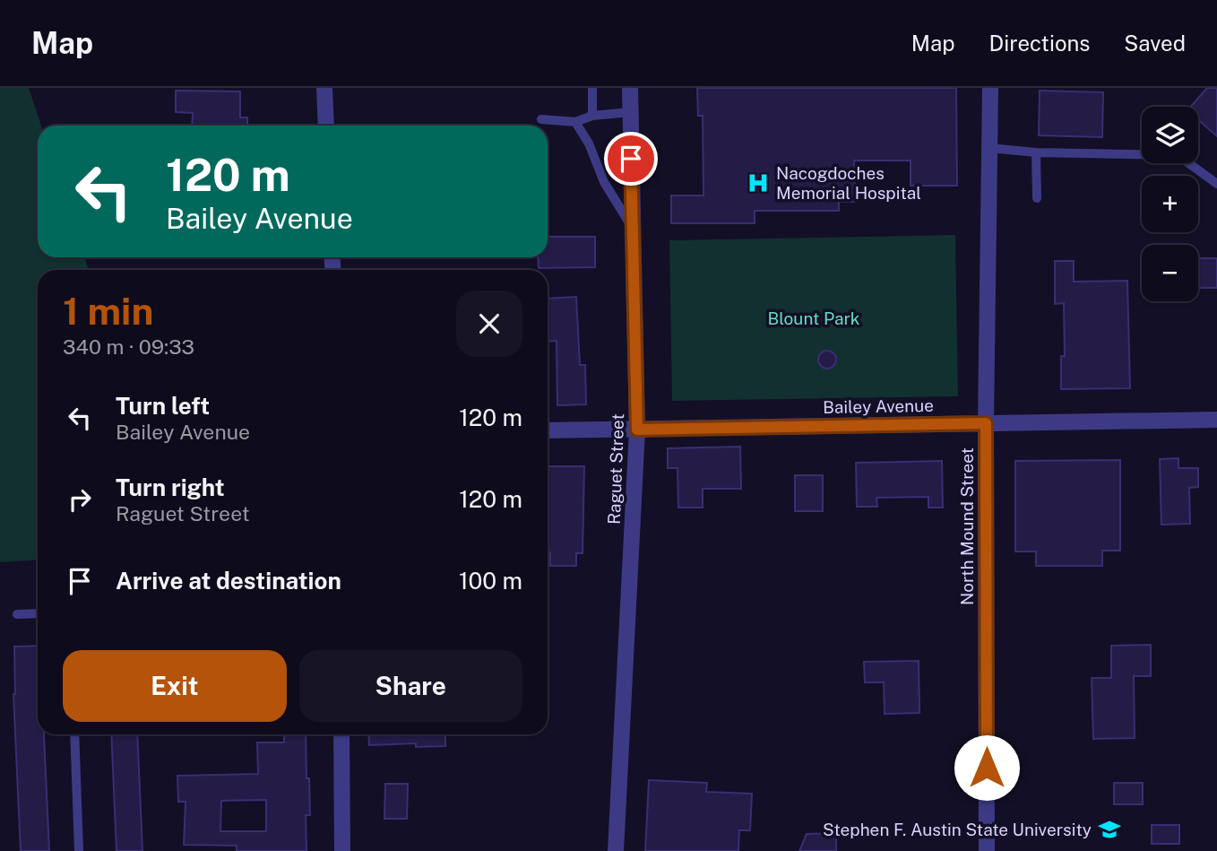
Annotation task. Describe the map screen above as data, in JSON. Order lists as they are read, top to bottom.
{
  "streets": {
    "street": ["Bailey Avenue", "Raguet Street", "North Mound Street"]
  },
  "crossings": [
    ["Bailey Avenue", "Raguet Street"],
    ["Bailey Avenue", "North Mound Street"]
  ],
  "parks": ["Blount Park"],
  "places": {
    "hospital": ["Nacogdoches Memorial Hospital"],
    "school or university": ["Stephen F. Austin State University"]
  },
  "page": {
    "header": "Map",
    "nav": ["Map", "Directions", "Saved"],
    "map_buttons": ["+", "−"],
    "turn": ["120 m", "Bailey Avenue"],
    "heading": ["1 min", "340 m · 09:33"],
    "list": [
      {
        "name": "Turn left",
        "note": "Bailey Avenue",
        "value": "120 m"
      },
      {
        "name": "Turn right",
        "note": "Raguet Street",
        "value": "120 m"
      },
      {
        "name": "Arrive at destination",
        "value": "100 m"
      }
    ],
    "buttons": ["Exit", "Share"]
  }
}
